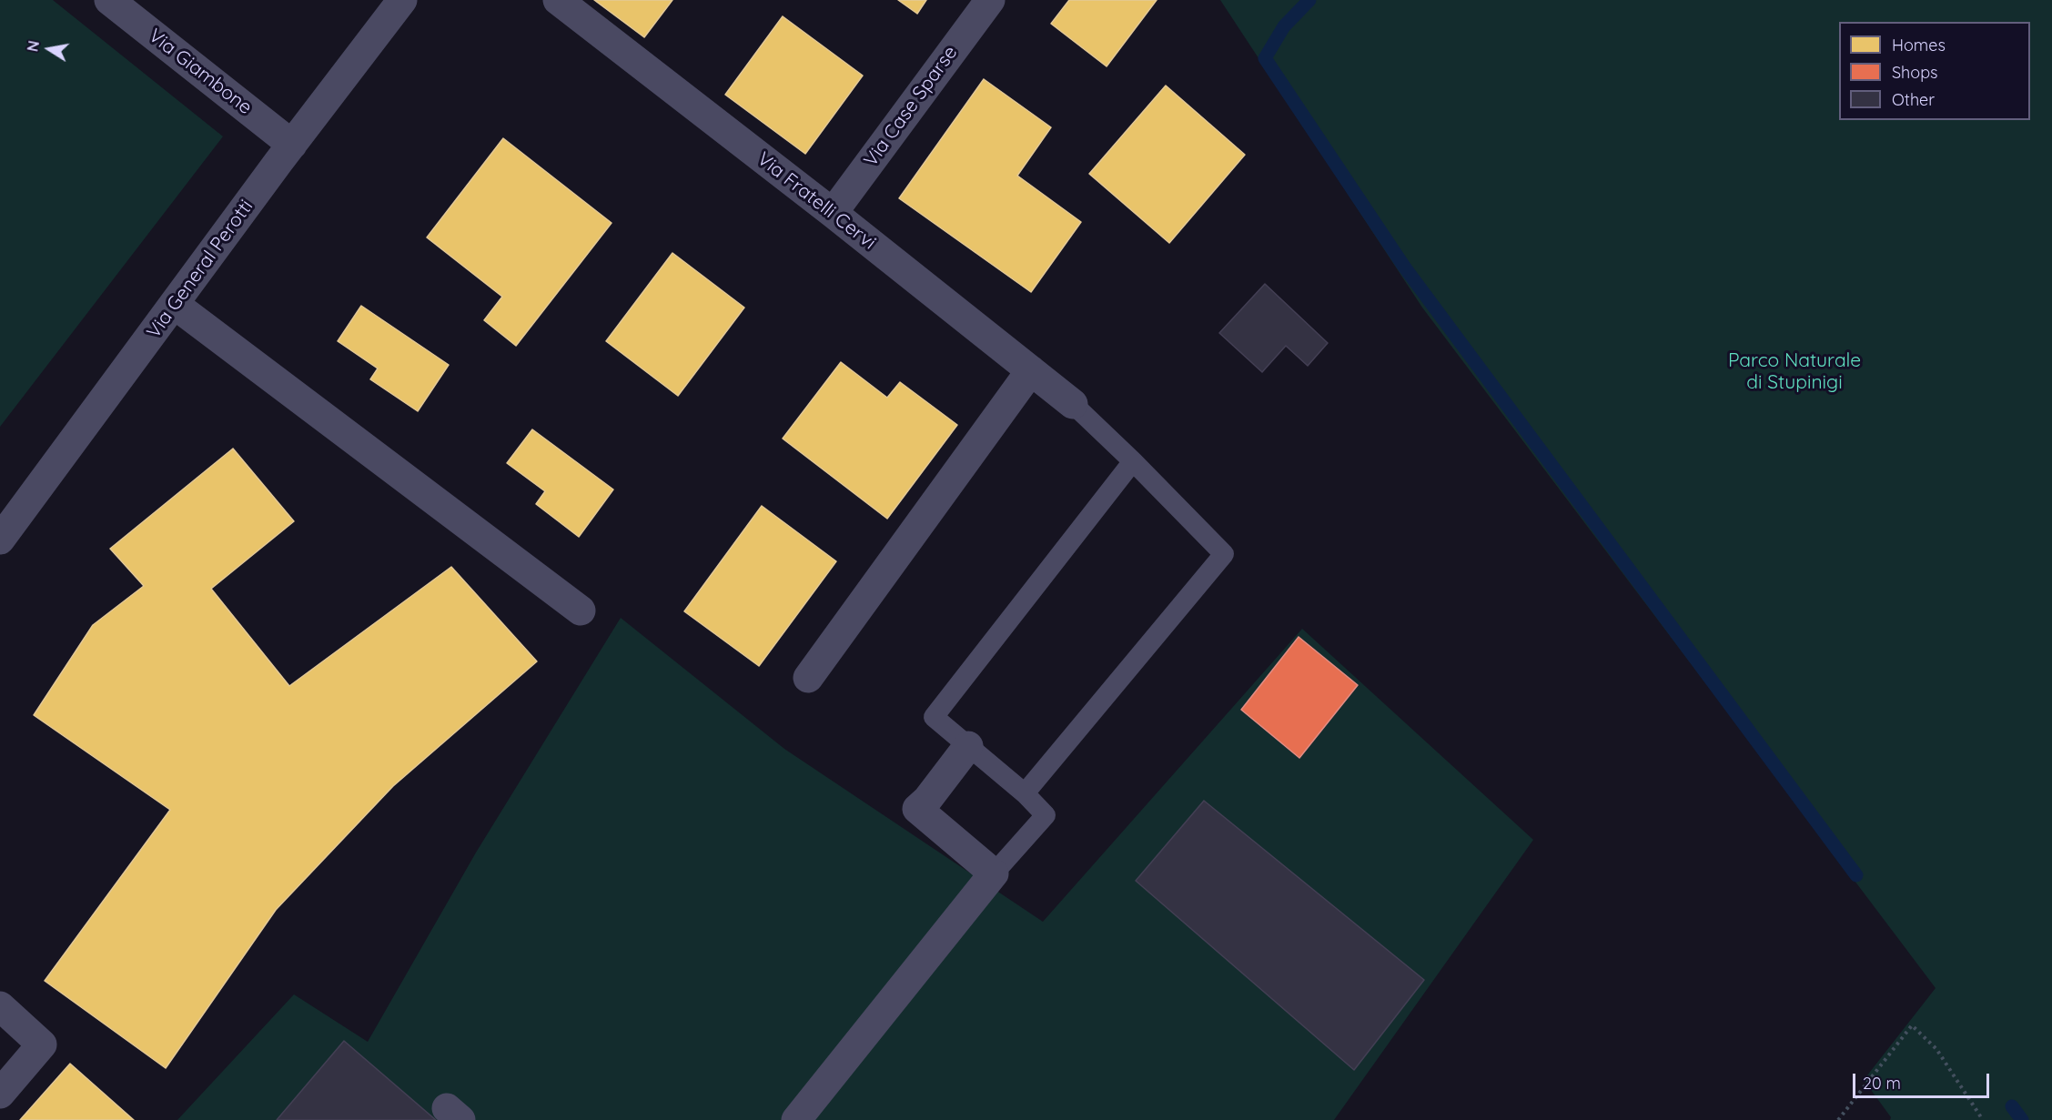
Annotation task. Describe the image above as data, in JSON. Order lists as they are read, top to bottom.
{
  "streets": {
    "street": [
      "Via Giambone",
      "Via Case Sparse",
      "Via Fratelli Cervi",
      "Via General Perotti"
    ]
  },
  "crossings": [
    ["Via Giambone", "Via General Perotti"],
    ["Via Case Sparse", "Via Fratelli Cervi"]
  ],
  "parks": ["Parco Naturale di Stupinigi"],
  "legend": ["Homes", "Shops", "Other"],
  "scale_bar": "20 m",
  "north": "left"
}
